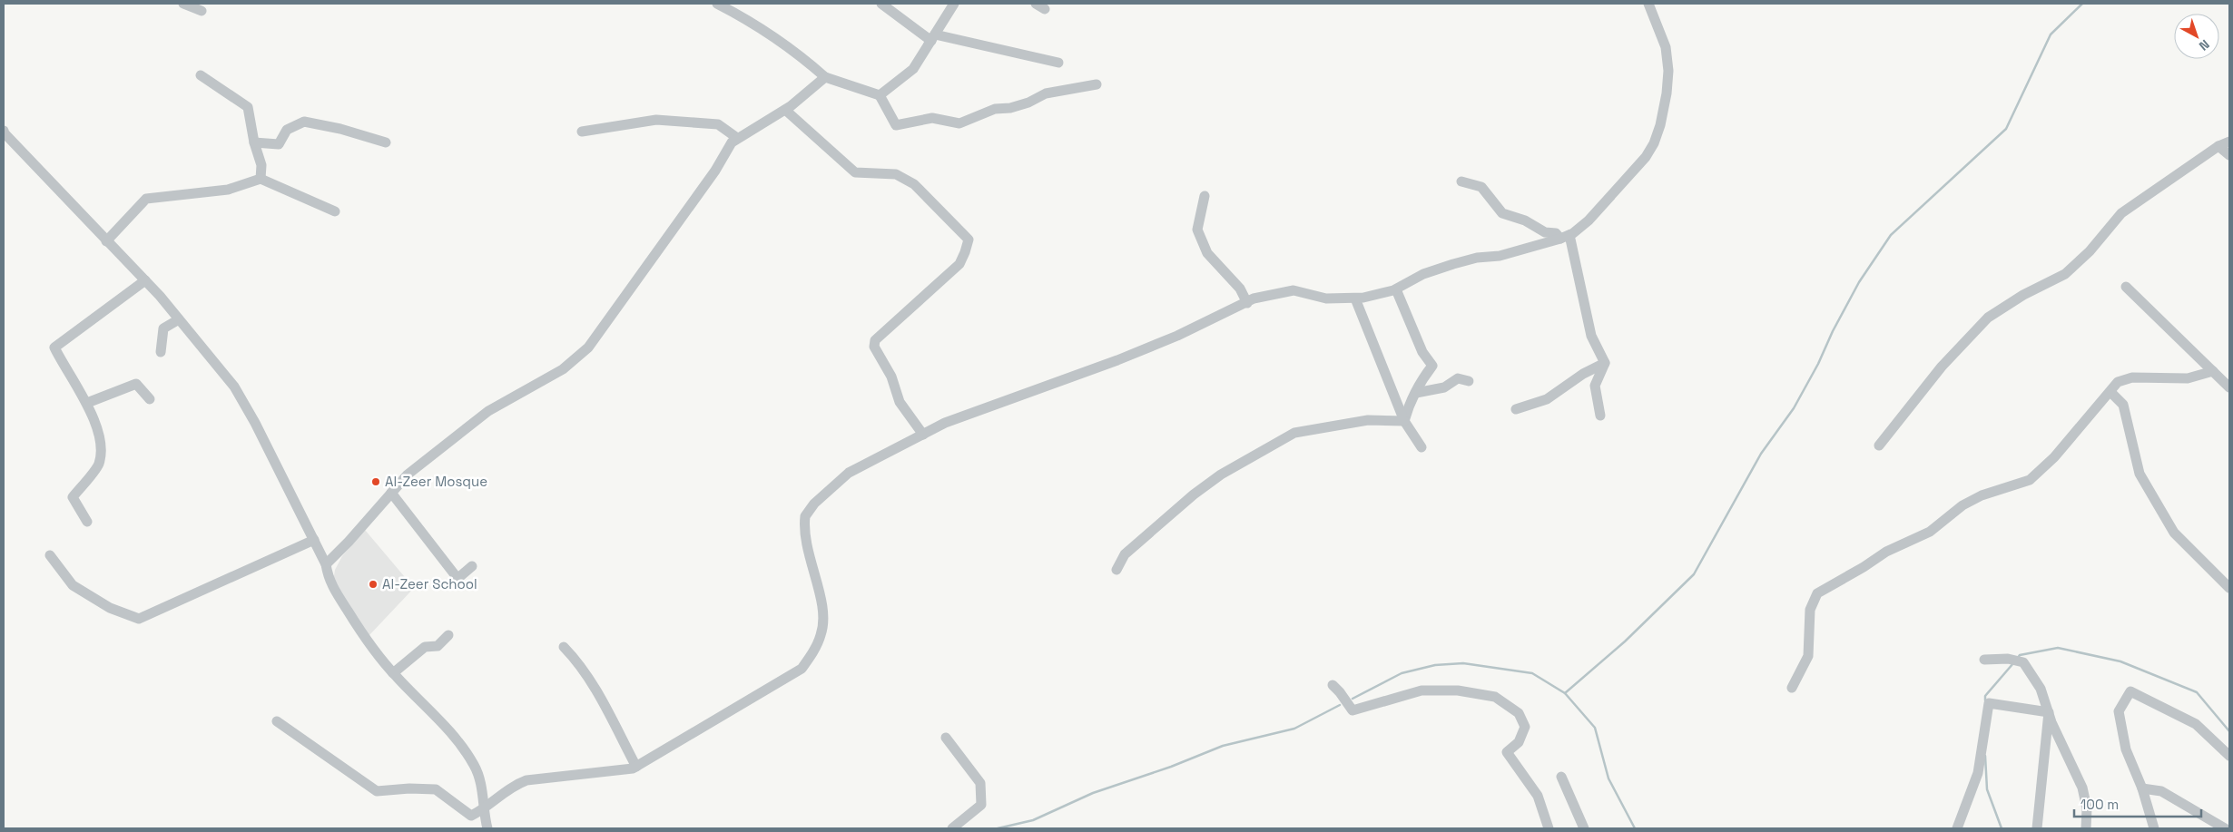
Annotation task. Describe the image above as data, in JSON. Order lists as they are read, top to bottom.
{
  "places": ["Al-Zeer Mosque", "Al-Zeer School"],
  "scale_bar": "100 m",
  "north": "bottom right"
}
